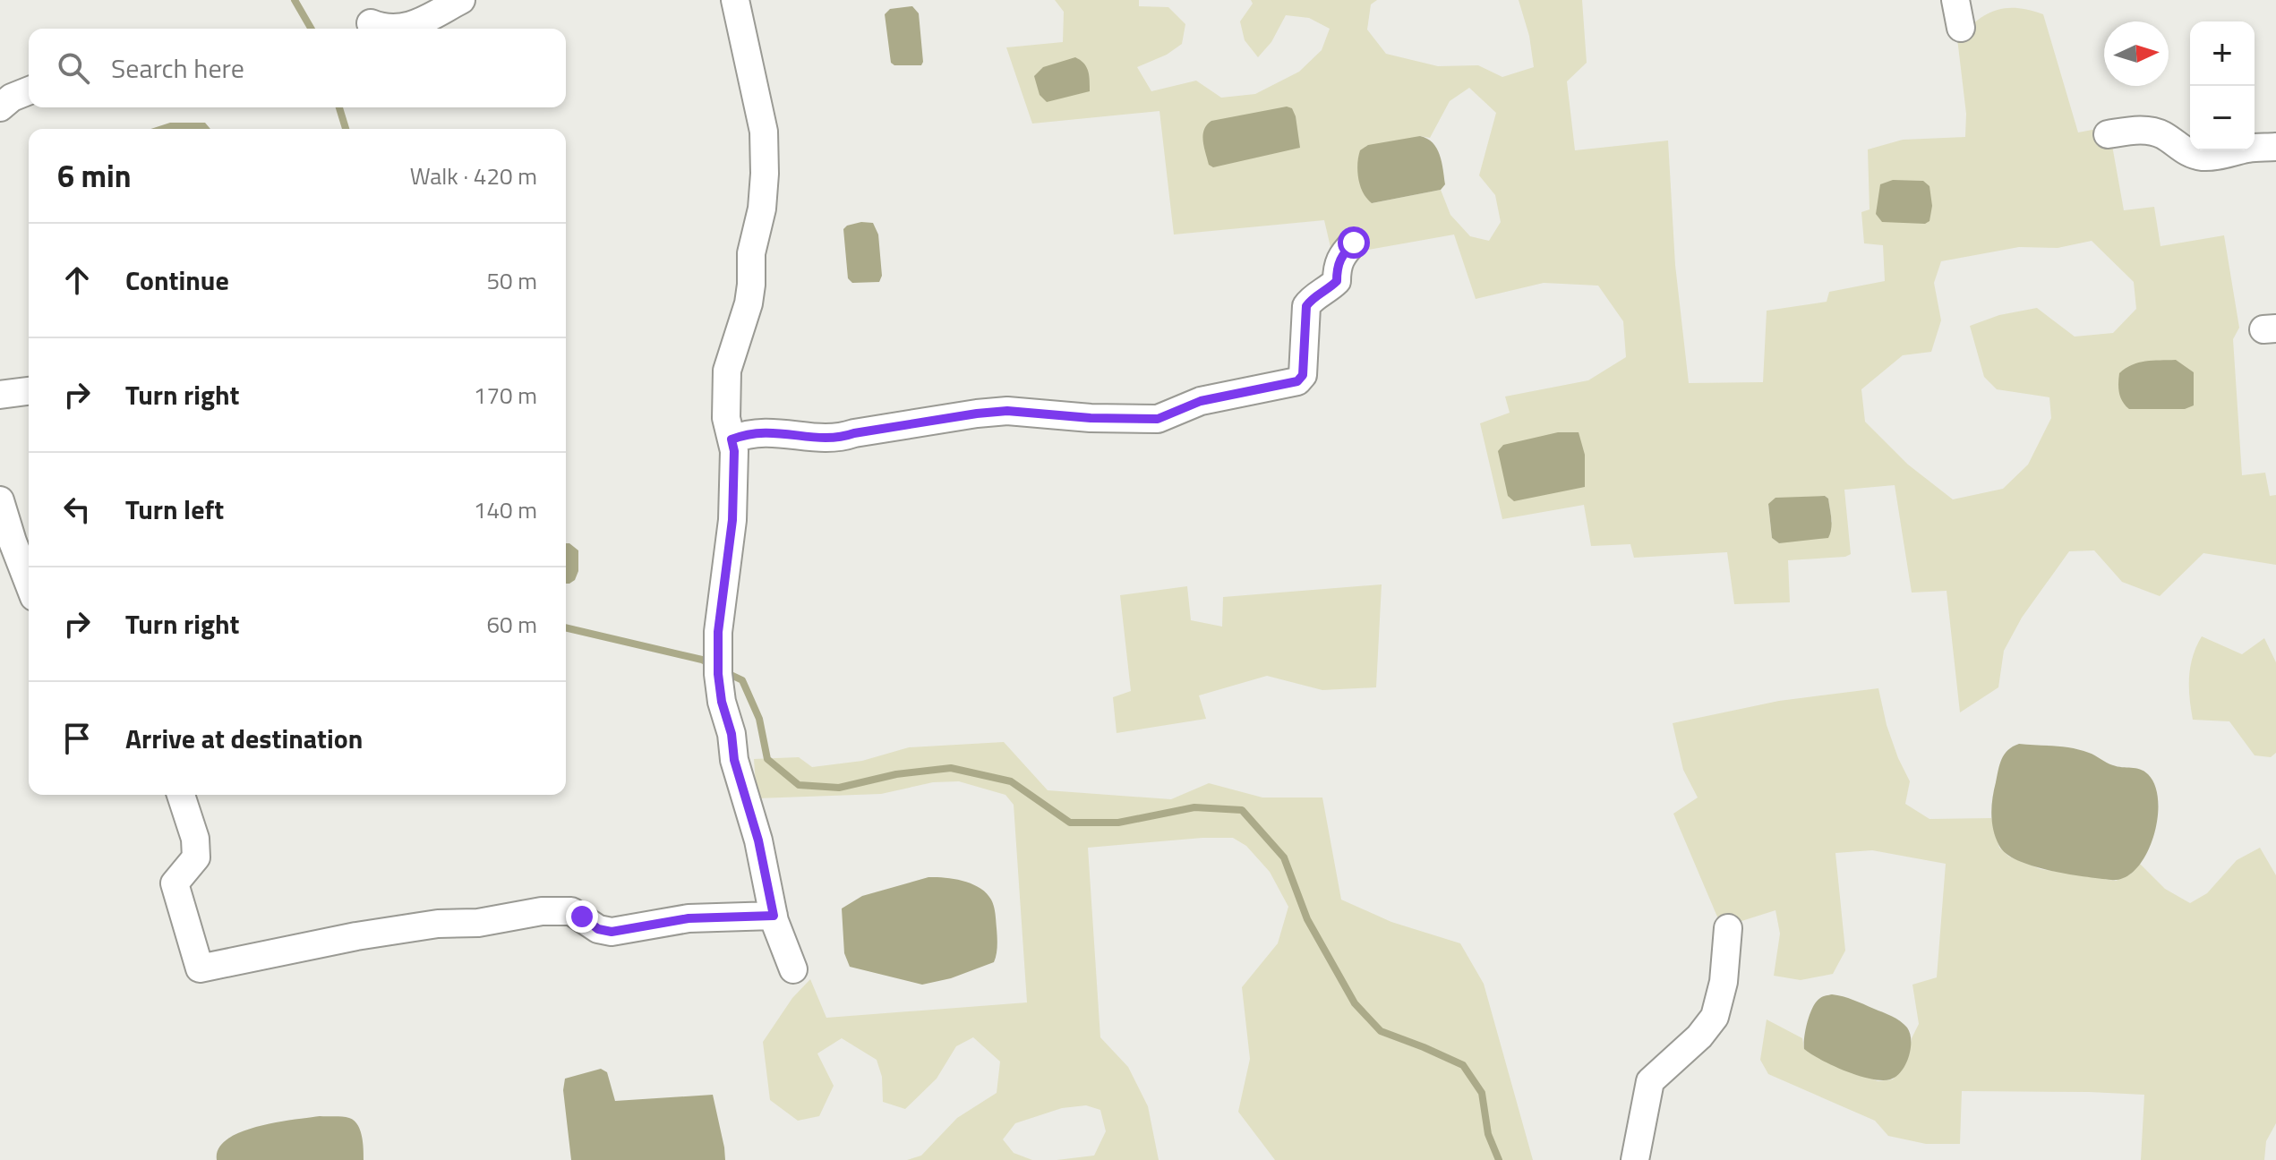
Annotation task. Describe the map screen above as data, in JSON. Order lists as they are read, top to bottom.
{
  "north": "right",
  "page": {
    "map_buttons": ["+", "−"],
    "search": "Search here",
    "heading": ["6 min", "Walk · 420 m"],
    "list": [
      ["Continue", "50 m"],
      ["Turn right", "170 m"],
      ["Turn left", "140 m"],
      ["Turn right", "60 m"],
      "Arrive at destination"
    ]
  }
}
